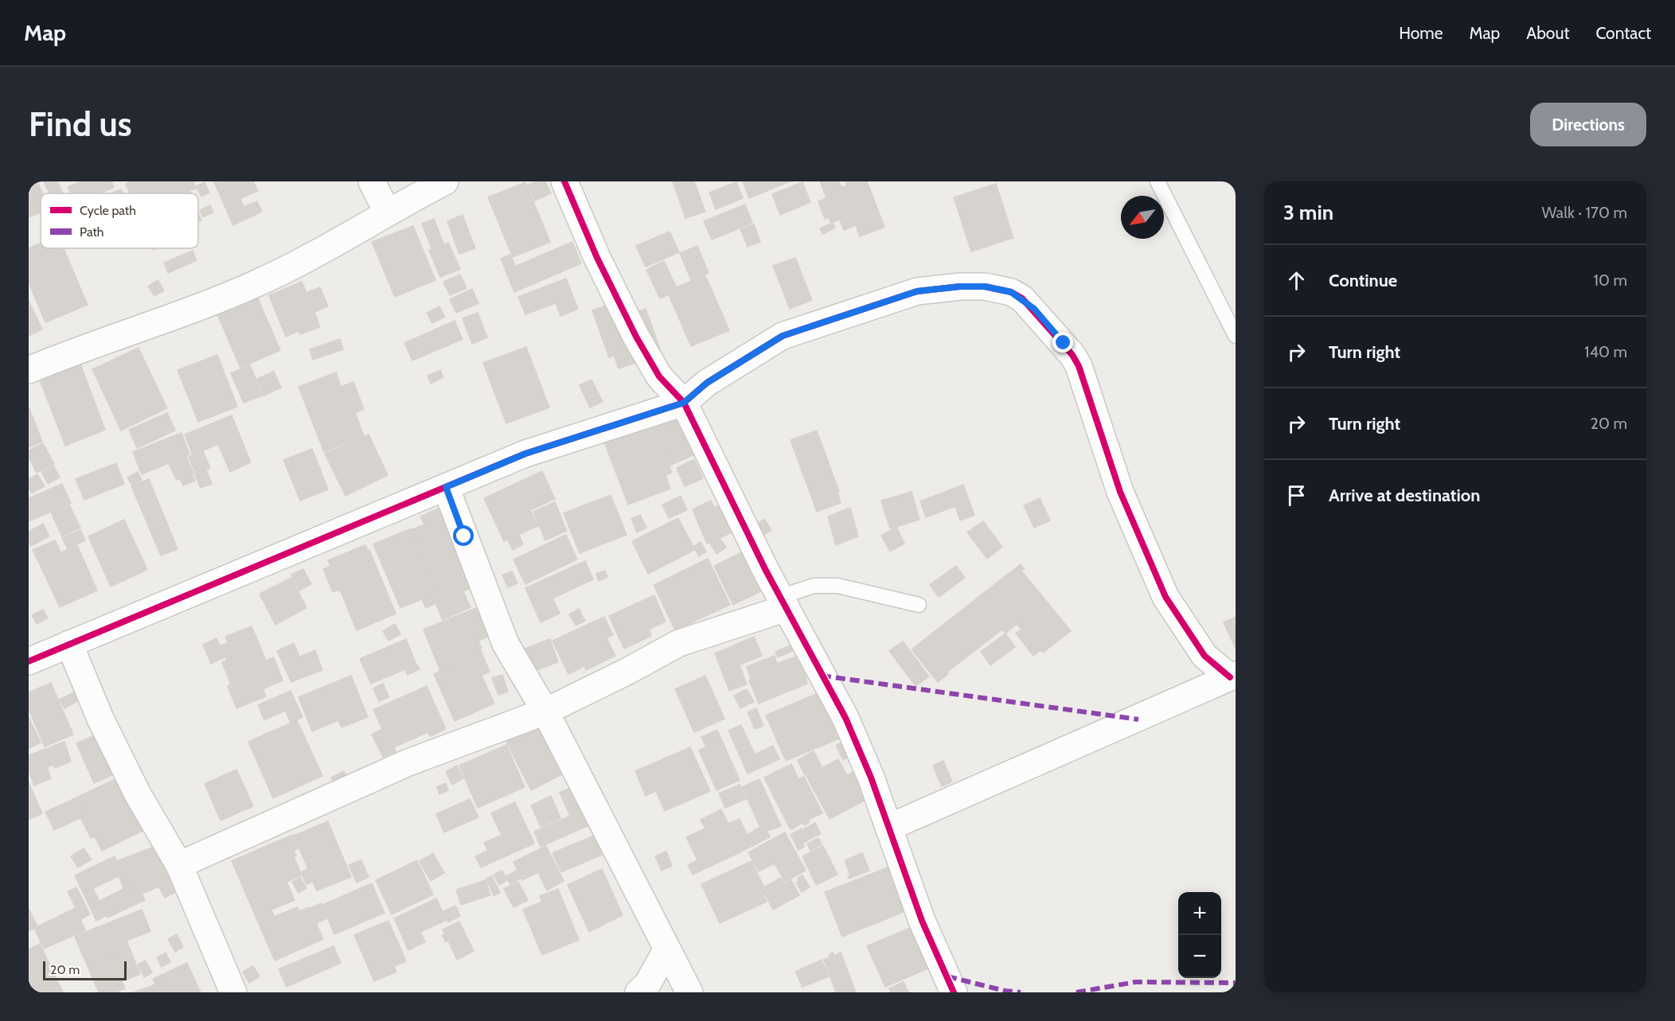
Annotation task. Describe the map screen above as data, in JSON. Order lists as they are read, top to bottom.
{
  "legend": ["Cycle path", "Path"],
  "scale_bar": "20 m",
  "north": "bottom left",
  "page": {
    "header": "Map",
    "nav": [
      "Home",
      "Map",
      "About",
      "Contact"
    ],
    "buttons": "Directions",
    "title": "Find us",
    "heading": ["3 min", "Walk · 170 m"],
    "list": [
      ["Continue", "10 m"],
      ["Turn right", "140 m"],
      ["Turn right", "20 m"],
      "Arrive at destination"
    ],
    "map_buttons": ["+", "−"],
    "scale": "20 m"
  }
}
